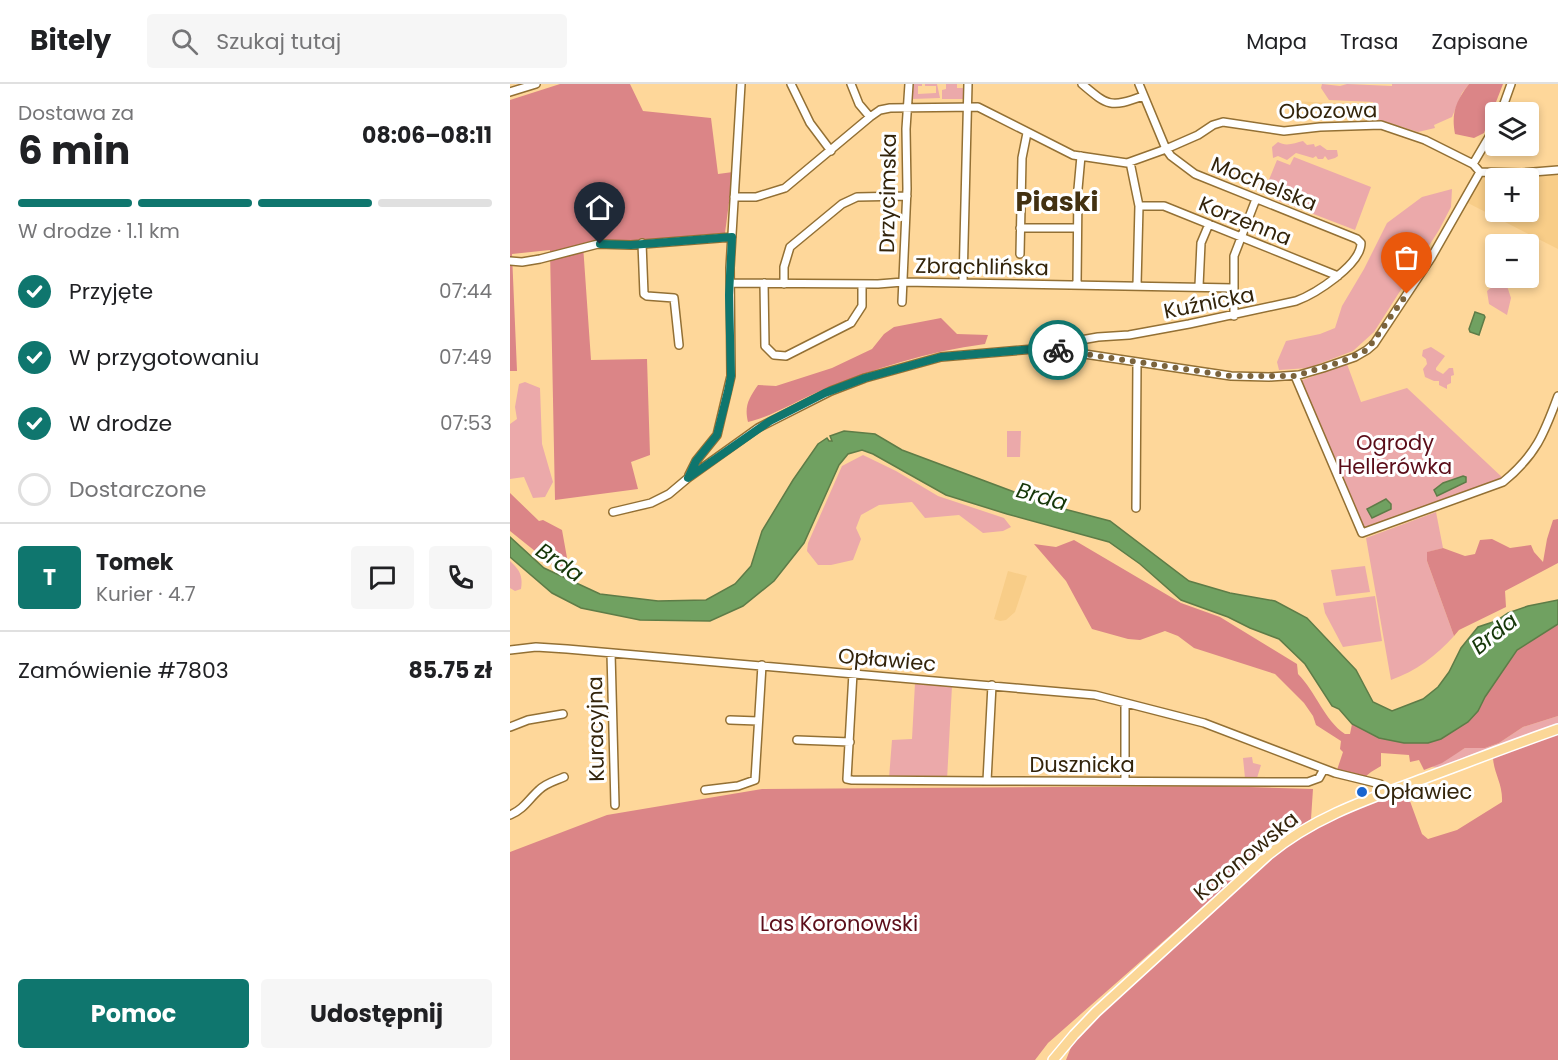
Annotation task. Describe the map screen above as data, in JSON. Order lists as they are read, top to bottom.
{
  "streets": {
    "main road": ["Koronowska"],
    "street": [
      "Obozowa",
      "Mochelska",
      "Drzycimska",
      "Korzenna",
      "Zbrachlińska",
      "Kuźnicka",
      "Opławiec",
      "Kuracyjna",
      "Dusznicka"
    ]
  },
  "crossings": [
    ["Obozowa", "Mochelska"],
    ["Mochelska", "Kuźnicka"],
    ["Drzycimska", "Zbrachlińska"],
    ["Korzenna", "Kuźnicka"],
    ["Opławiec", "Kuracyjna"],
    ["Opławiec", "Dusznicka"],
    ["Opławiec", "Koronowska"]
  ],
  "districts": ["Piaski"],
  "water": ["Brda"],
  "parks": ["Ogrody Hellerówka", "Las Koronowski"],
  "places": ["Opławiec"],
  "page": {
    "header": "Bitely",
    "search": "Szukaj tutaj",
    "nav": ["Mapa", "Trasa", "Zapisane"],
    "heading": ["6 min", "Dostawa za", "08:06–08:11"],
    "panel": [
      "Tomek",
      "Kurier · 4.7",
      "Zamówienie #7803",
      "85.75 zł"
    ],
    "map_buttons": ["+", "−"],
    "bar": "W drodze · 1.1 km",
    "list": [
      ["Przyjęte", "07:44"],
      ["W przygotowaniu", "07:49"],
      ["W drodze", "07:53"],
      "Dostarczone"
    ],
    "round": "T",
    "buttons": ["Pomoc", "Udostępnij"]
  }
}
